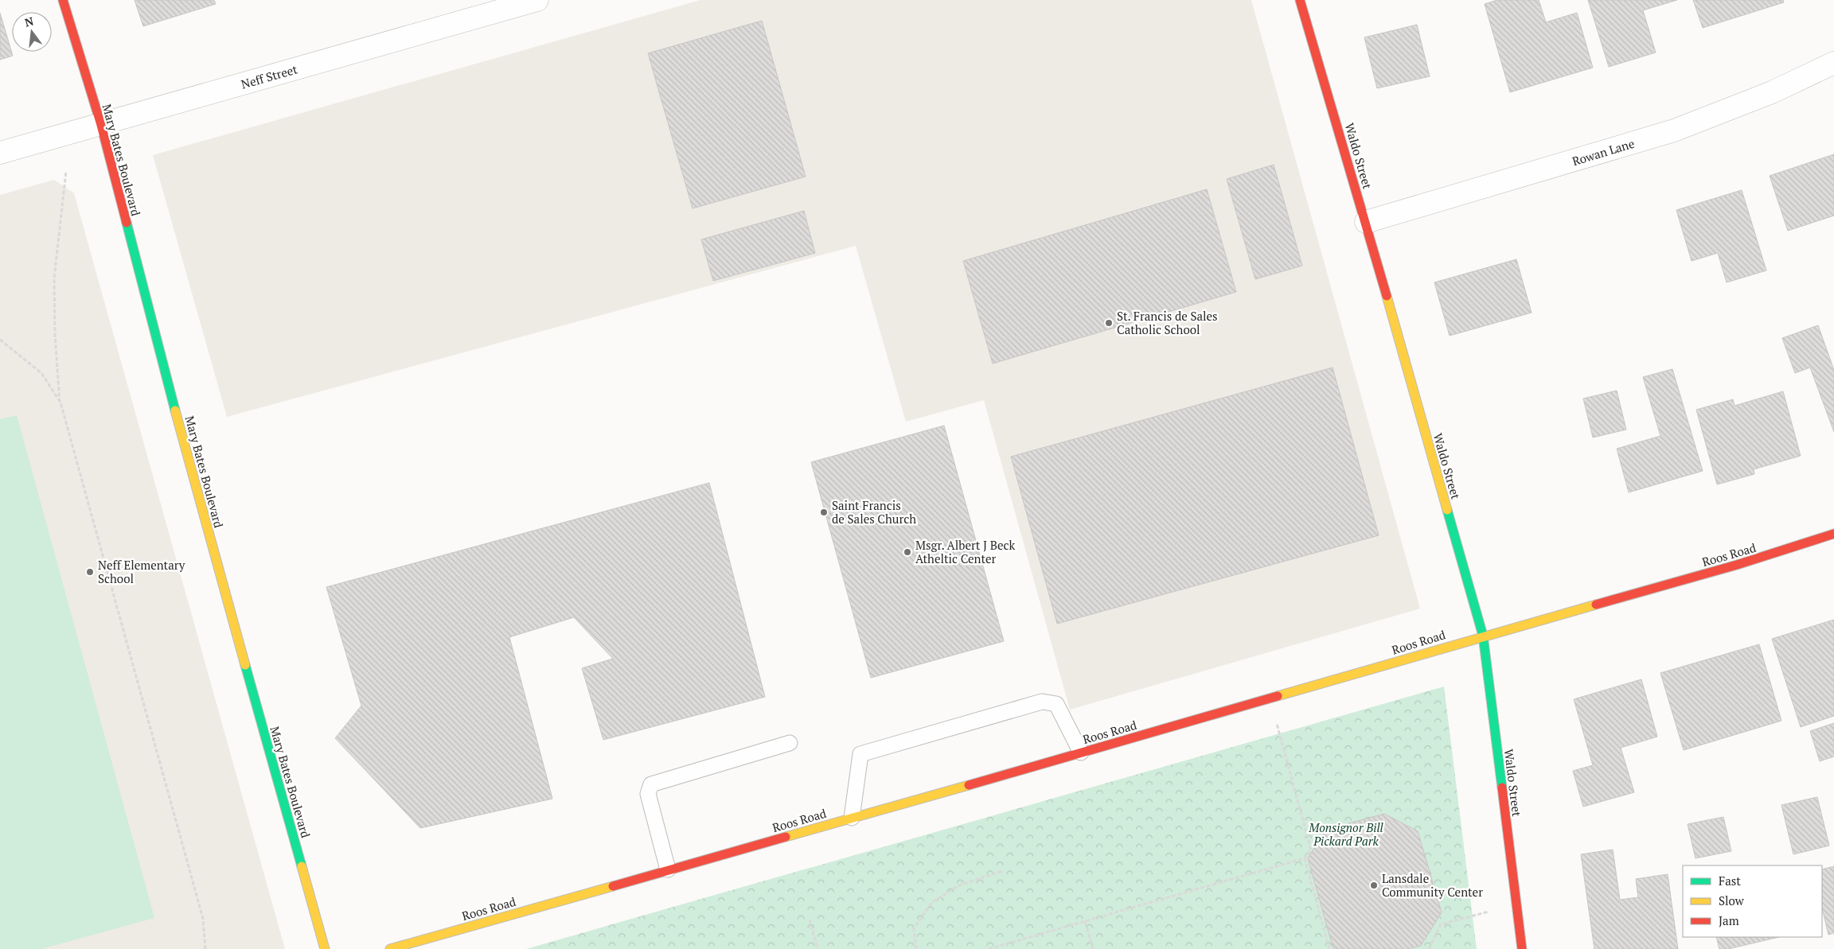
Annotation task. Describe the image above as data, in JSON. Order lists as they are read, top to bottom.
{
  "streets": {
    "street": [
      "Neff Street",
      "Rowan Lane",
      "Waldo Street",
      "Mary Bates Boulevard",
      "Roos Road"
    ]
  },
  "crossings": [
    ["Neff Street", "Mary Bates Boulevard"],
    ["Rowan Lane", "Waldo Street"],
    ["Waldo Street", "Roos Road"]
  ],
  "parks": ["Monsignor Bill Pickard Park"],
  "places": [
    "St. Francis de Sales Catholic School",
    "Saint Francis de Sales Church",
    "Msgr. Albert J Beck Atheltic Center",
    "Neff Elementary School",
    "Lansdale Community Center"
  ],
  "legend": ["Fast", "Slow", "Jam"],
  "north": "top"
}
